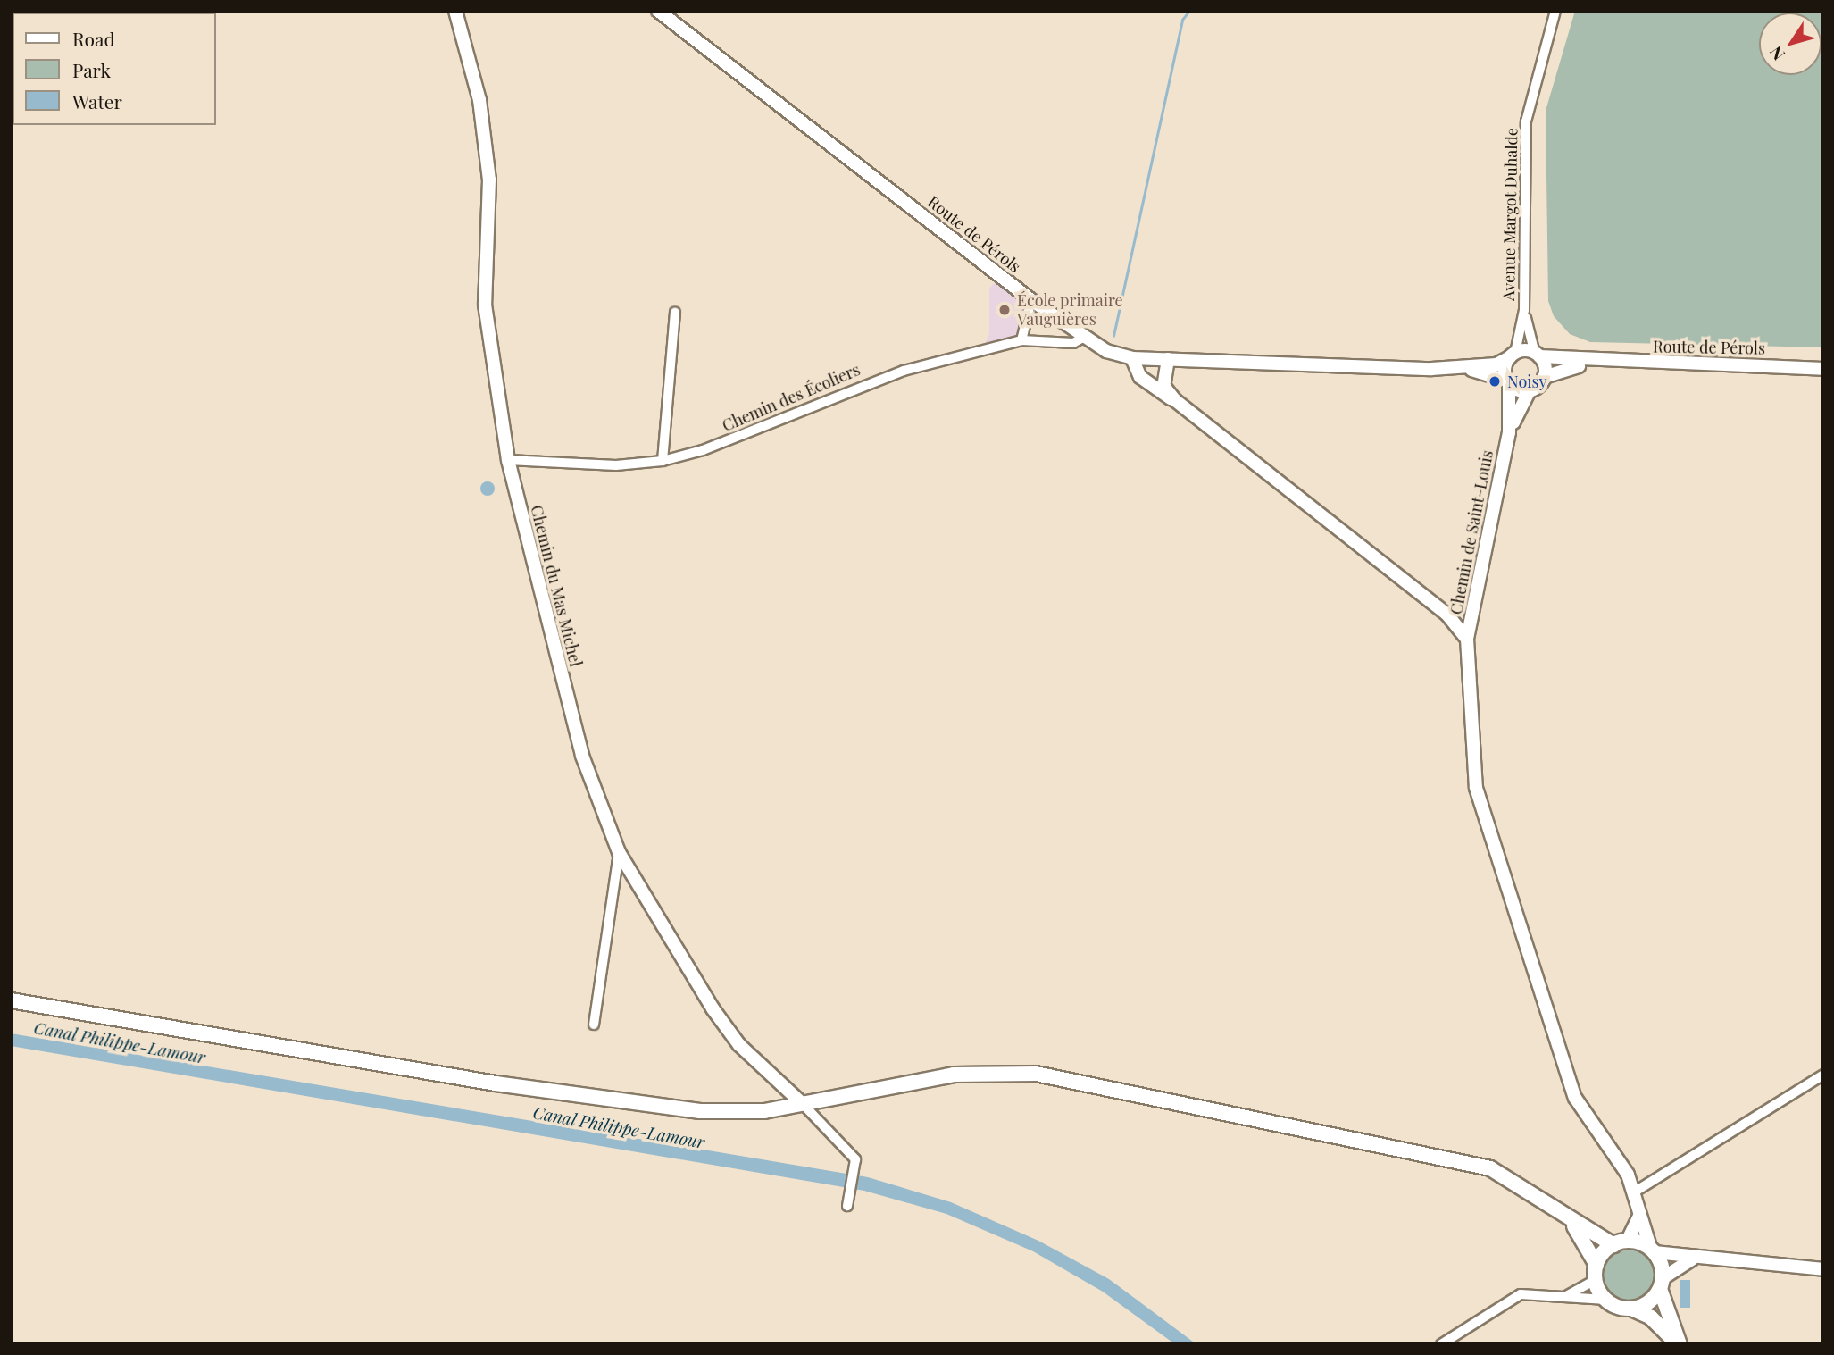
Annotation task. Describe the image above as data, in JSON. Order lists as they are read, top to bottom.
{
  "streets": {
    "street": [
      "Avenue Margot Duhalde",
      "Route de Pérols",
      "Chemin des Écoliers",
      "Chemin de Saint-Louis",
      "Chemin du Mas Michel"
    ]
  },
  "crossings": [
    ["Avenue Margot Duhalde", "Route de Pérols"],
    ["Avenue Margot Duhalde", "Chemin de Saint-Louis"],
    ["Route de Pérols", "Chemin des Écoliers"],
    ["Route de Pérols", "Chemin de Saint-Louis"],
    ["Chemin des Écoliers", "Chemin du Mas Michel"]
  ],
  "water": ["Canal Philippe-Lamour"],
  "places": ["École primaire Vauguières", "Noisy"],
  "legend": ["Road", "Park", "Water"],
  "north": "bottom left"
}
